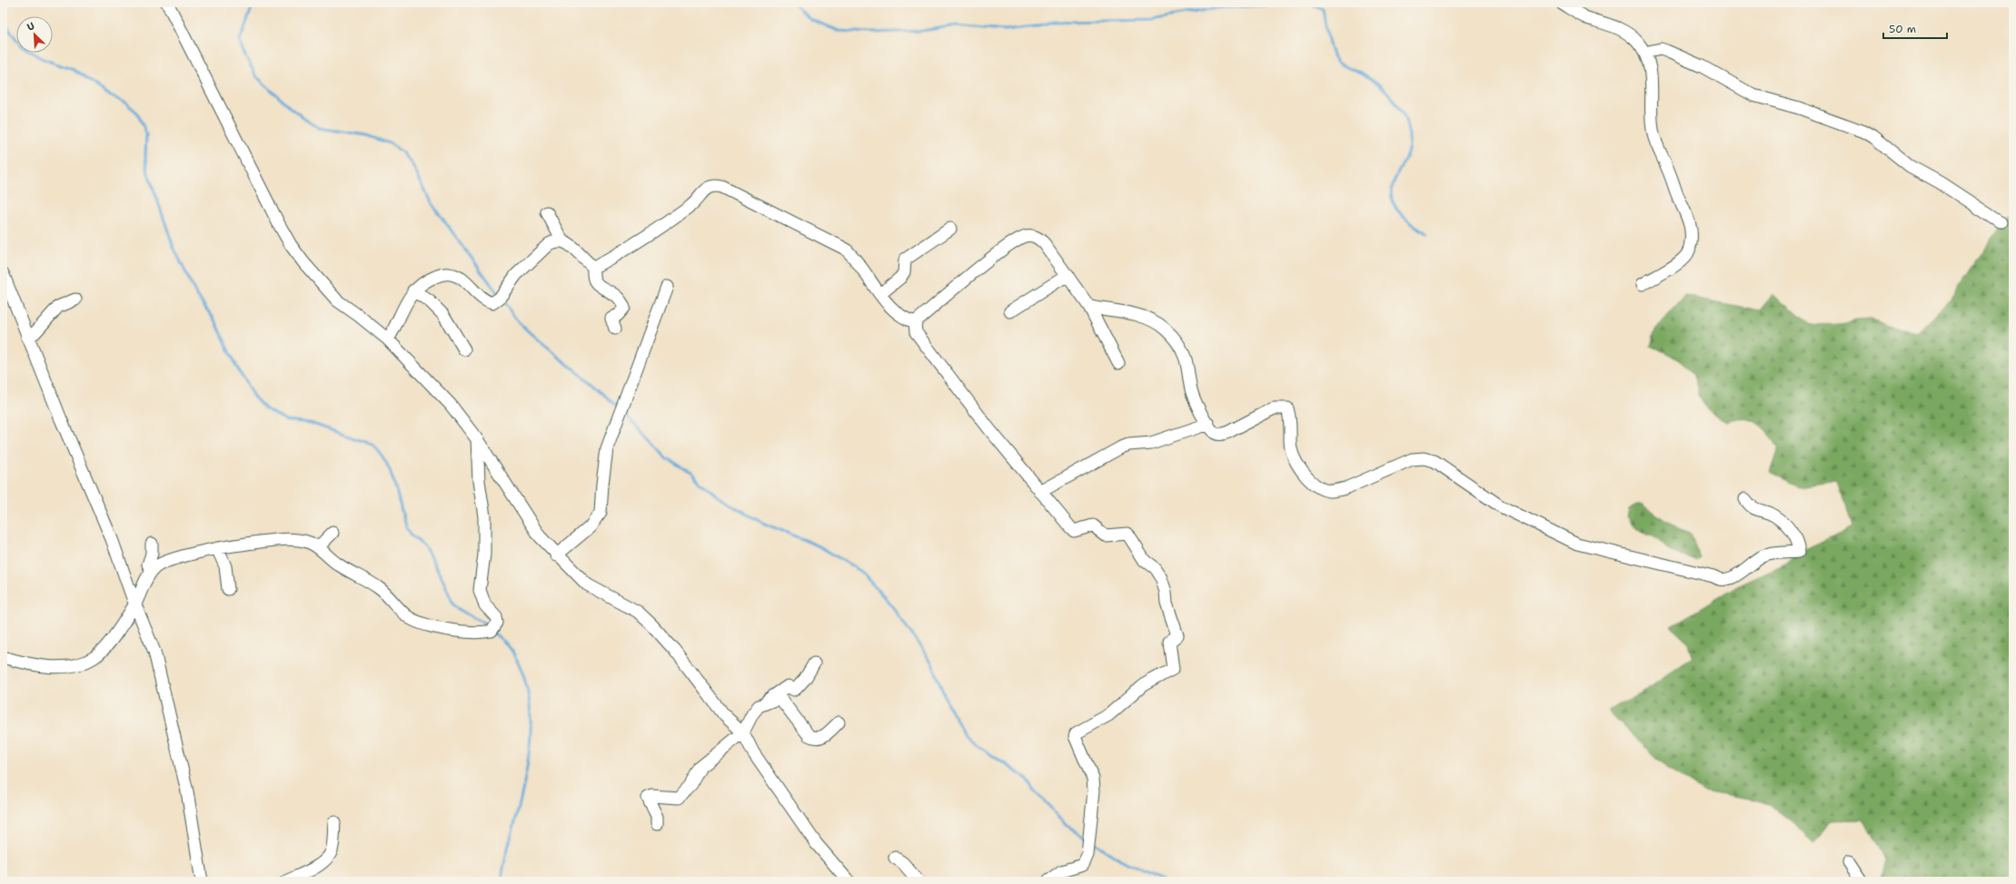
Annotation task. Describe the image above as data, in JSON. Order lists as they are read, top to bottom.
{
  "scale_bar": "50 m",
  "north": "top left"
}
